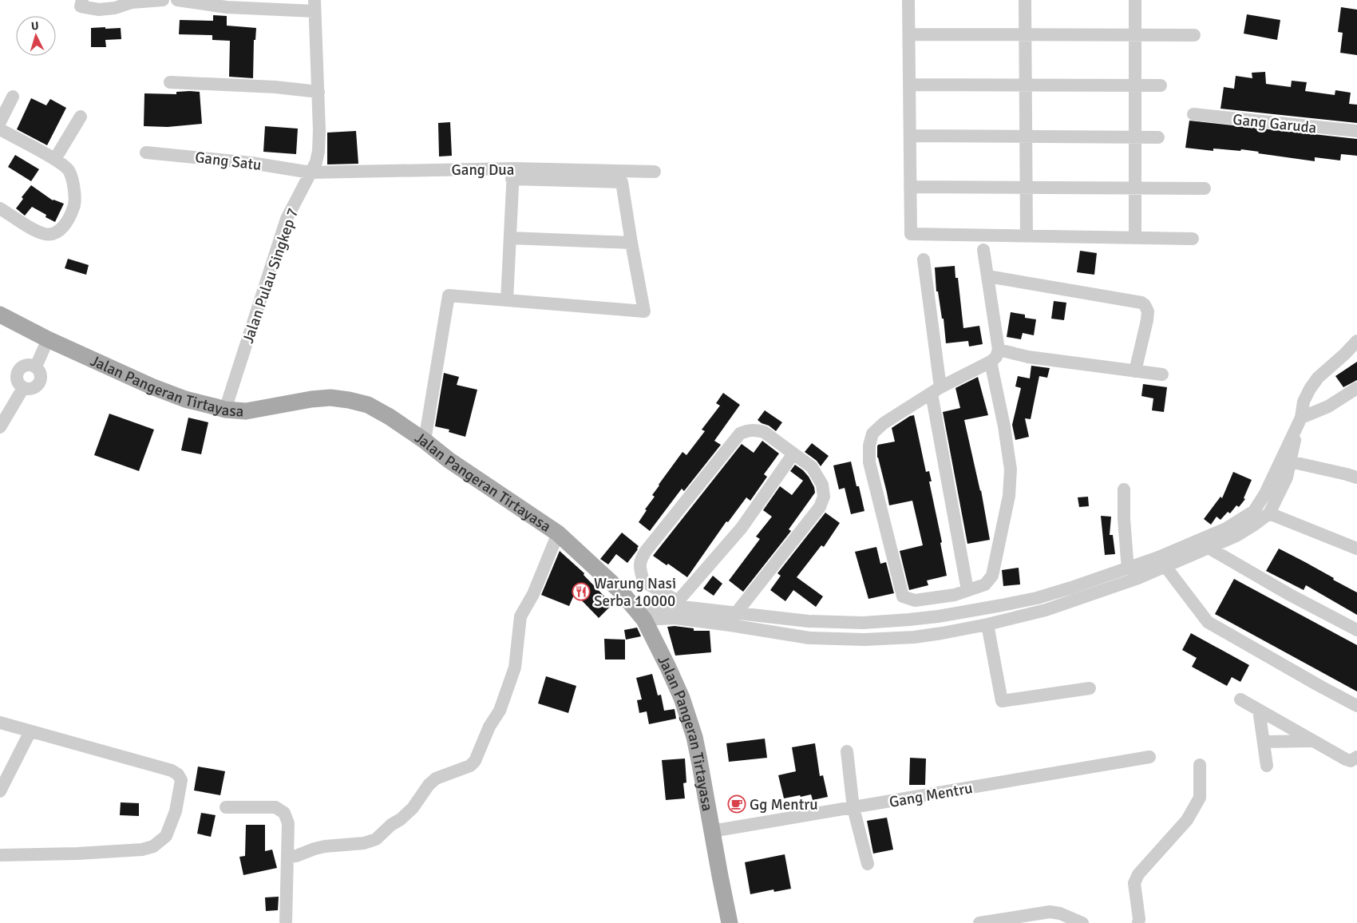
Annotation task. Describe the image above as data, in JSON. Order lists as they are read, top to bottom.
{
  "streets": {
    "main road": ["Jalan Pangeran Tirtayasa"],
    "street": [
      "Gang Garuda",
      "Gang Satu",
      "Gang Dua",
      "Jalan Pulau Singkep 7",
      "Gang Mentru"
    ]
  },
  "crossings": [
    ["Gang Satu", "Gang Dua"],
    ["Gang Satu", "Jalan Pulau Singkep 7"],
    ["Gang Dua", "Jalan Pulau Singkep 7"],
    ["Jalan Pulau Singkep 7", "Jalan Pangeran Tirtayasa"],
    ["Jalan Pangeran Tirtayasa", "Gang Mentru"]
  ],
  "places": {
    "restaurant": ["Warung Nasi Serba 10000"],
    "cafe": ["Gg Mentru"]
  },
  "north": "top"
}
